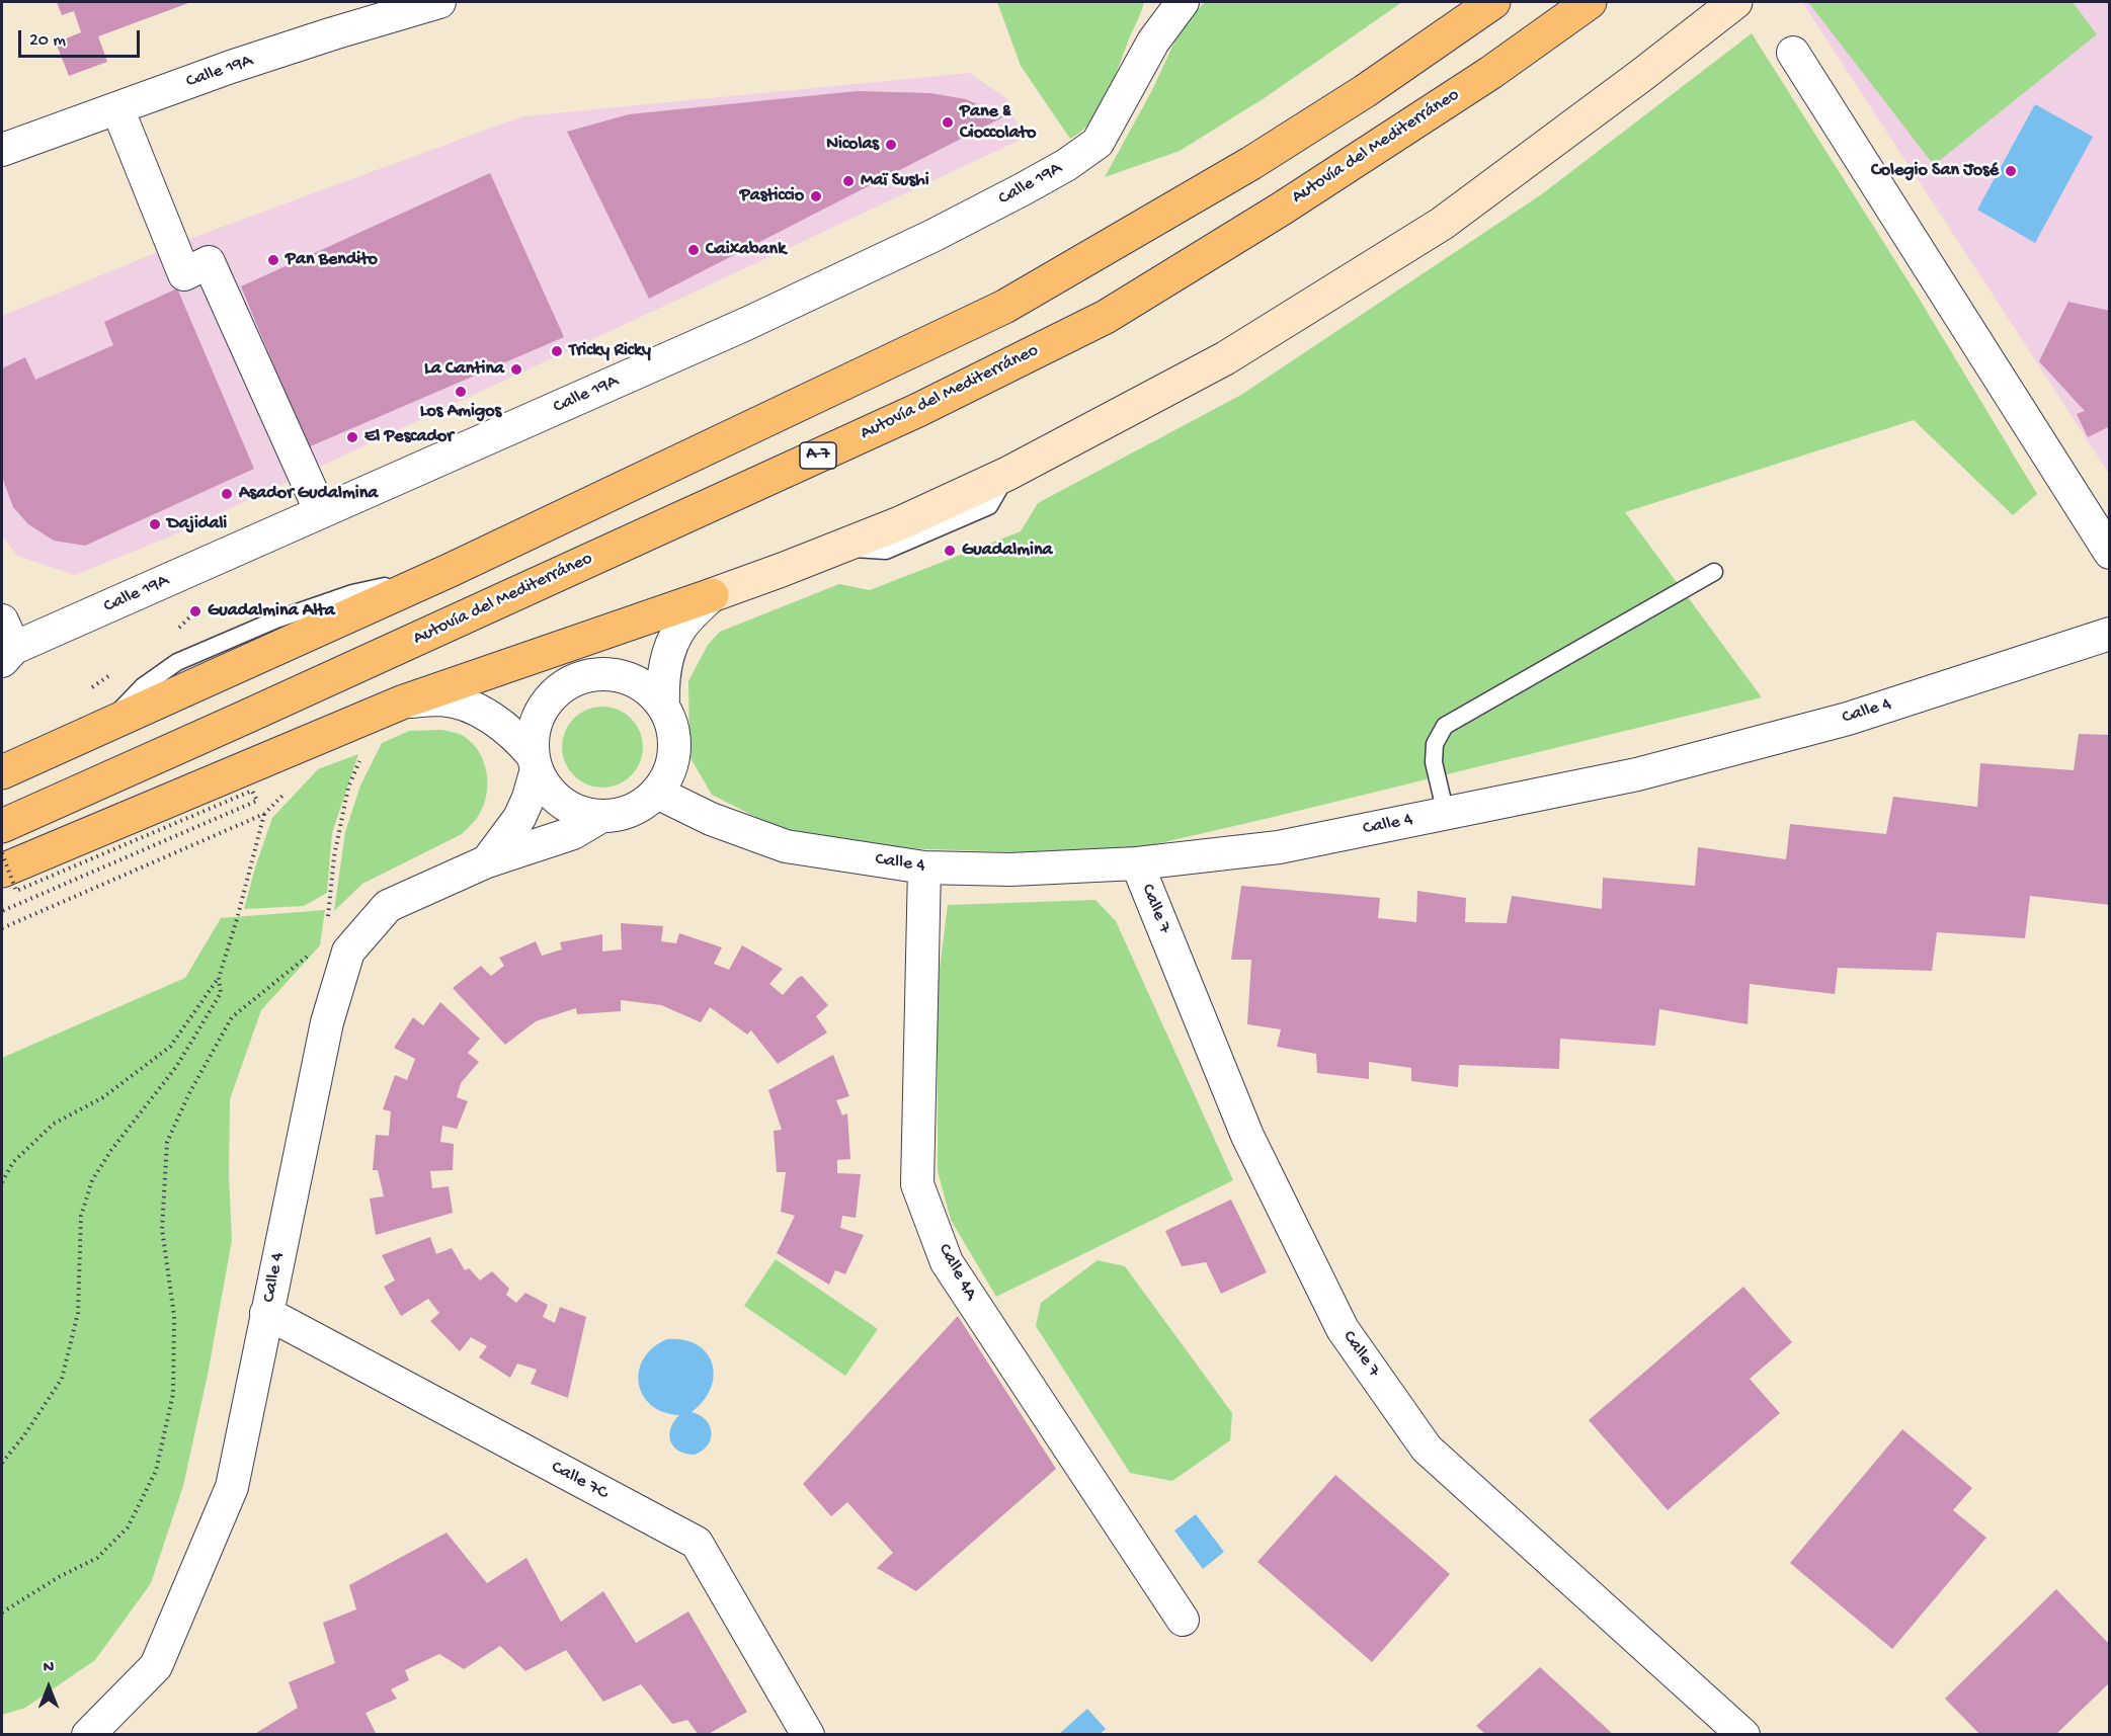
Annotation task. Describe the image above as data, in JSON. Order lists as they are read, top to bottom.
{
  "streets": {
    "highway": ["Autovía del Mediterráneo", "A-7"],
    "street": [
      "Calle 19A",
      "Calle 4",
      "Calle 7",
      "Calle 4A",
      "Calle 7C"
    ]
  },
  "crossings": [
    ["Calle 4", "Calle 7"],
    ["Calle 4", "Calle 4A"],
    ["Calle 4", "Calle 7C"]
  ],
  "places": [
    "Pane & Cioccolato",
    "Nicolas",
    "Colegio San José",
    "Maï Sushi",
    "Pasticcio",
    "Caixabank",
    "Pan Bendito",
    "Tricky Ricky",
    "La Cantina",
    "Los Amigos",
    "El Pescador",
    "Asador Gudalmina",
    "Dajidali",
    "Guadalmina",
    "Guadalmina Alta"
  ],
  "scale_bar": "20 m",
  "north": "top"
}
